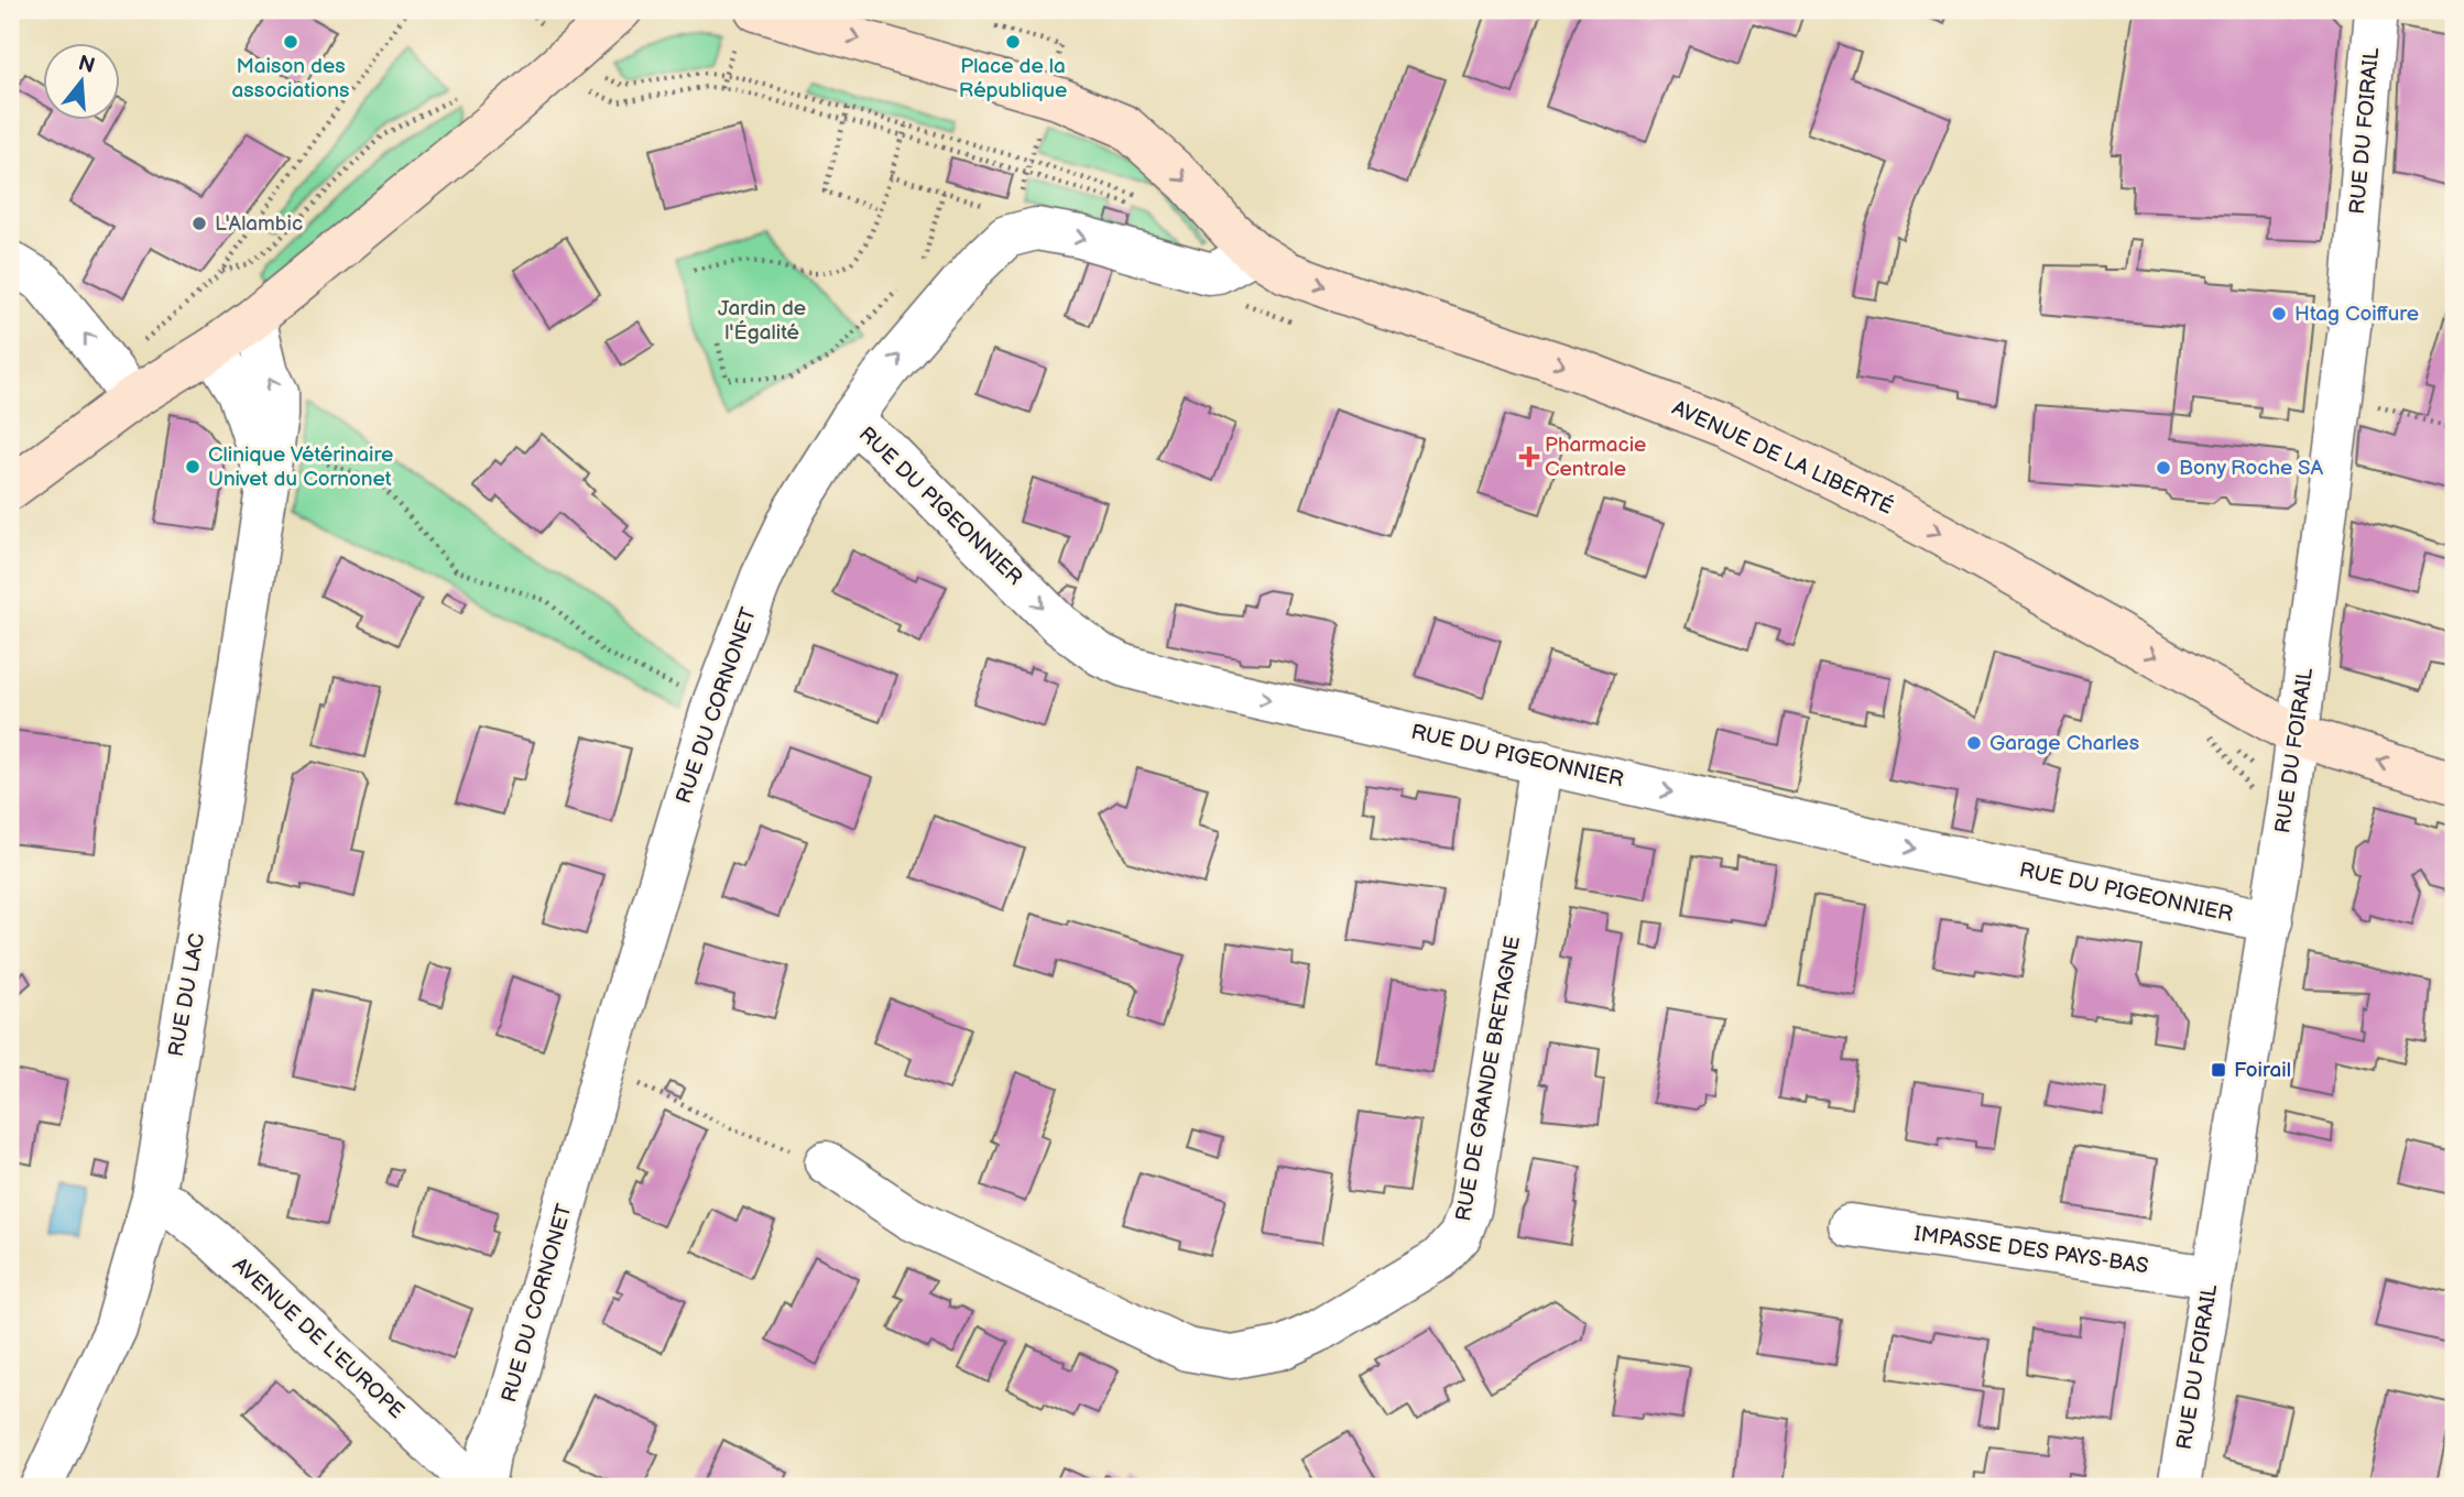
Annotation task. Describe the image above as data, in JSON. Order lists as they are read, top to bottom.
{
  "streets": {
    "street": [
      "RUE DU FOIRAIL",
      "AVENUE DE LA LIBERTÉ",
      "RUE DU PIGEONNIER",
      "RUE DU CORNONET",
      "RUE DU LAC",
      "RUE DE GRANDE BRETAGNE",
      "IMPASSE DES PAYS-BAS",
      "AVENUE DE L'EUROPE"
    ]
  },
  "crossings": [
    ["RUE DU FOIRAIL", "AVENUE DE LA LIBERTÉ"],
    ["RUE DU FOIRAIL", "RUE DU PIGEONNIER"],
    ["RUE DU FOIRAIL", "IMPASSE DES PAYS-BAS"],
    ["RUE DU PIGEONNIER", "RUE DU CORNONET"],
    ["RUE DU PIGEONNIER", "RUE DE GRANDE BRETAGNE"],
    ["RUE DU CORNONET", "AVENUE DE L'EUROPE"],
    ["RUE DU LAC", "AVENUE DE L'EUROPE"]
  ],
  "one_way": ["AVENUE DE LA LIBERTÉ", "RUE DU PIGEONNIER"],
  "parks": ["Jardin de l'Égalité"],
  "places": {
    "other": [
      "Maison des associations",
      "Place de la République",
      "L'Alambic",
      "Htag Coiffure",
      "Clinique Vétérinaire Univet du Cornonet",
      "Bony Roche SA",
      "Garage Charles"
    ],
    "health": ["Pharmacie Centrale"],
    "transit": ["Foirail"]
  },
  "north": "top"
}
